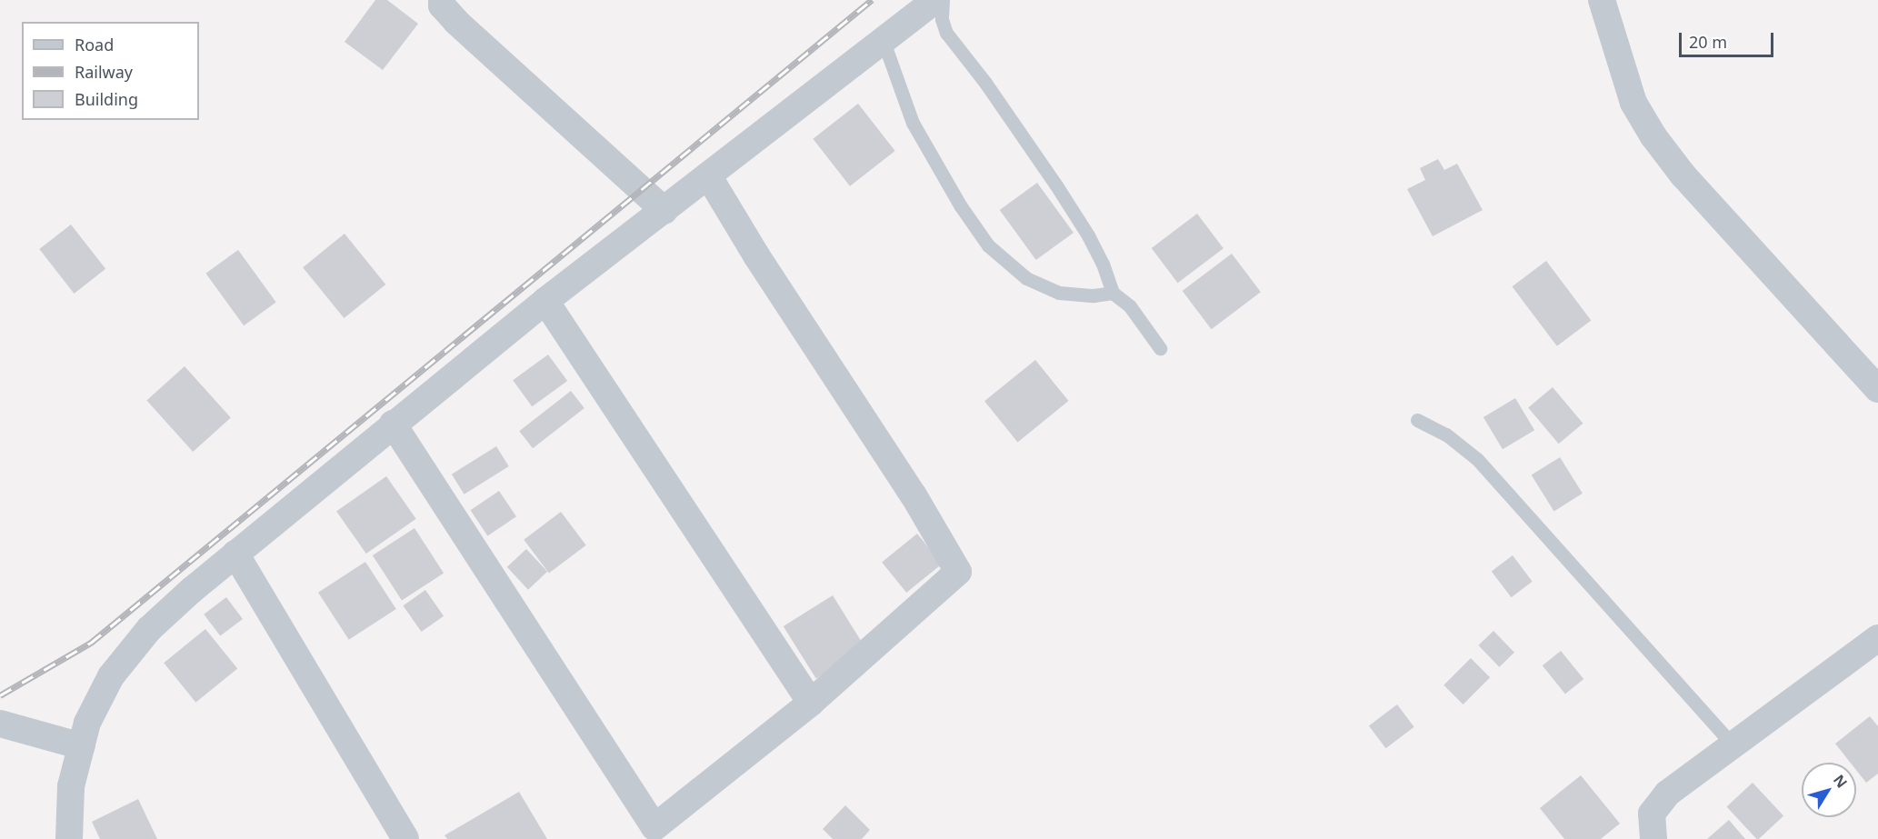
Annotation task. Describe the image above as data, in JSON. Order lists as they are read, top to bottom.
{
  "legend": ["Road", "Railway", "Building"],
  "scale_bar": "20 m",
  "north": "top right"
}
